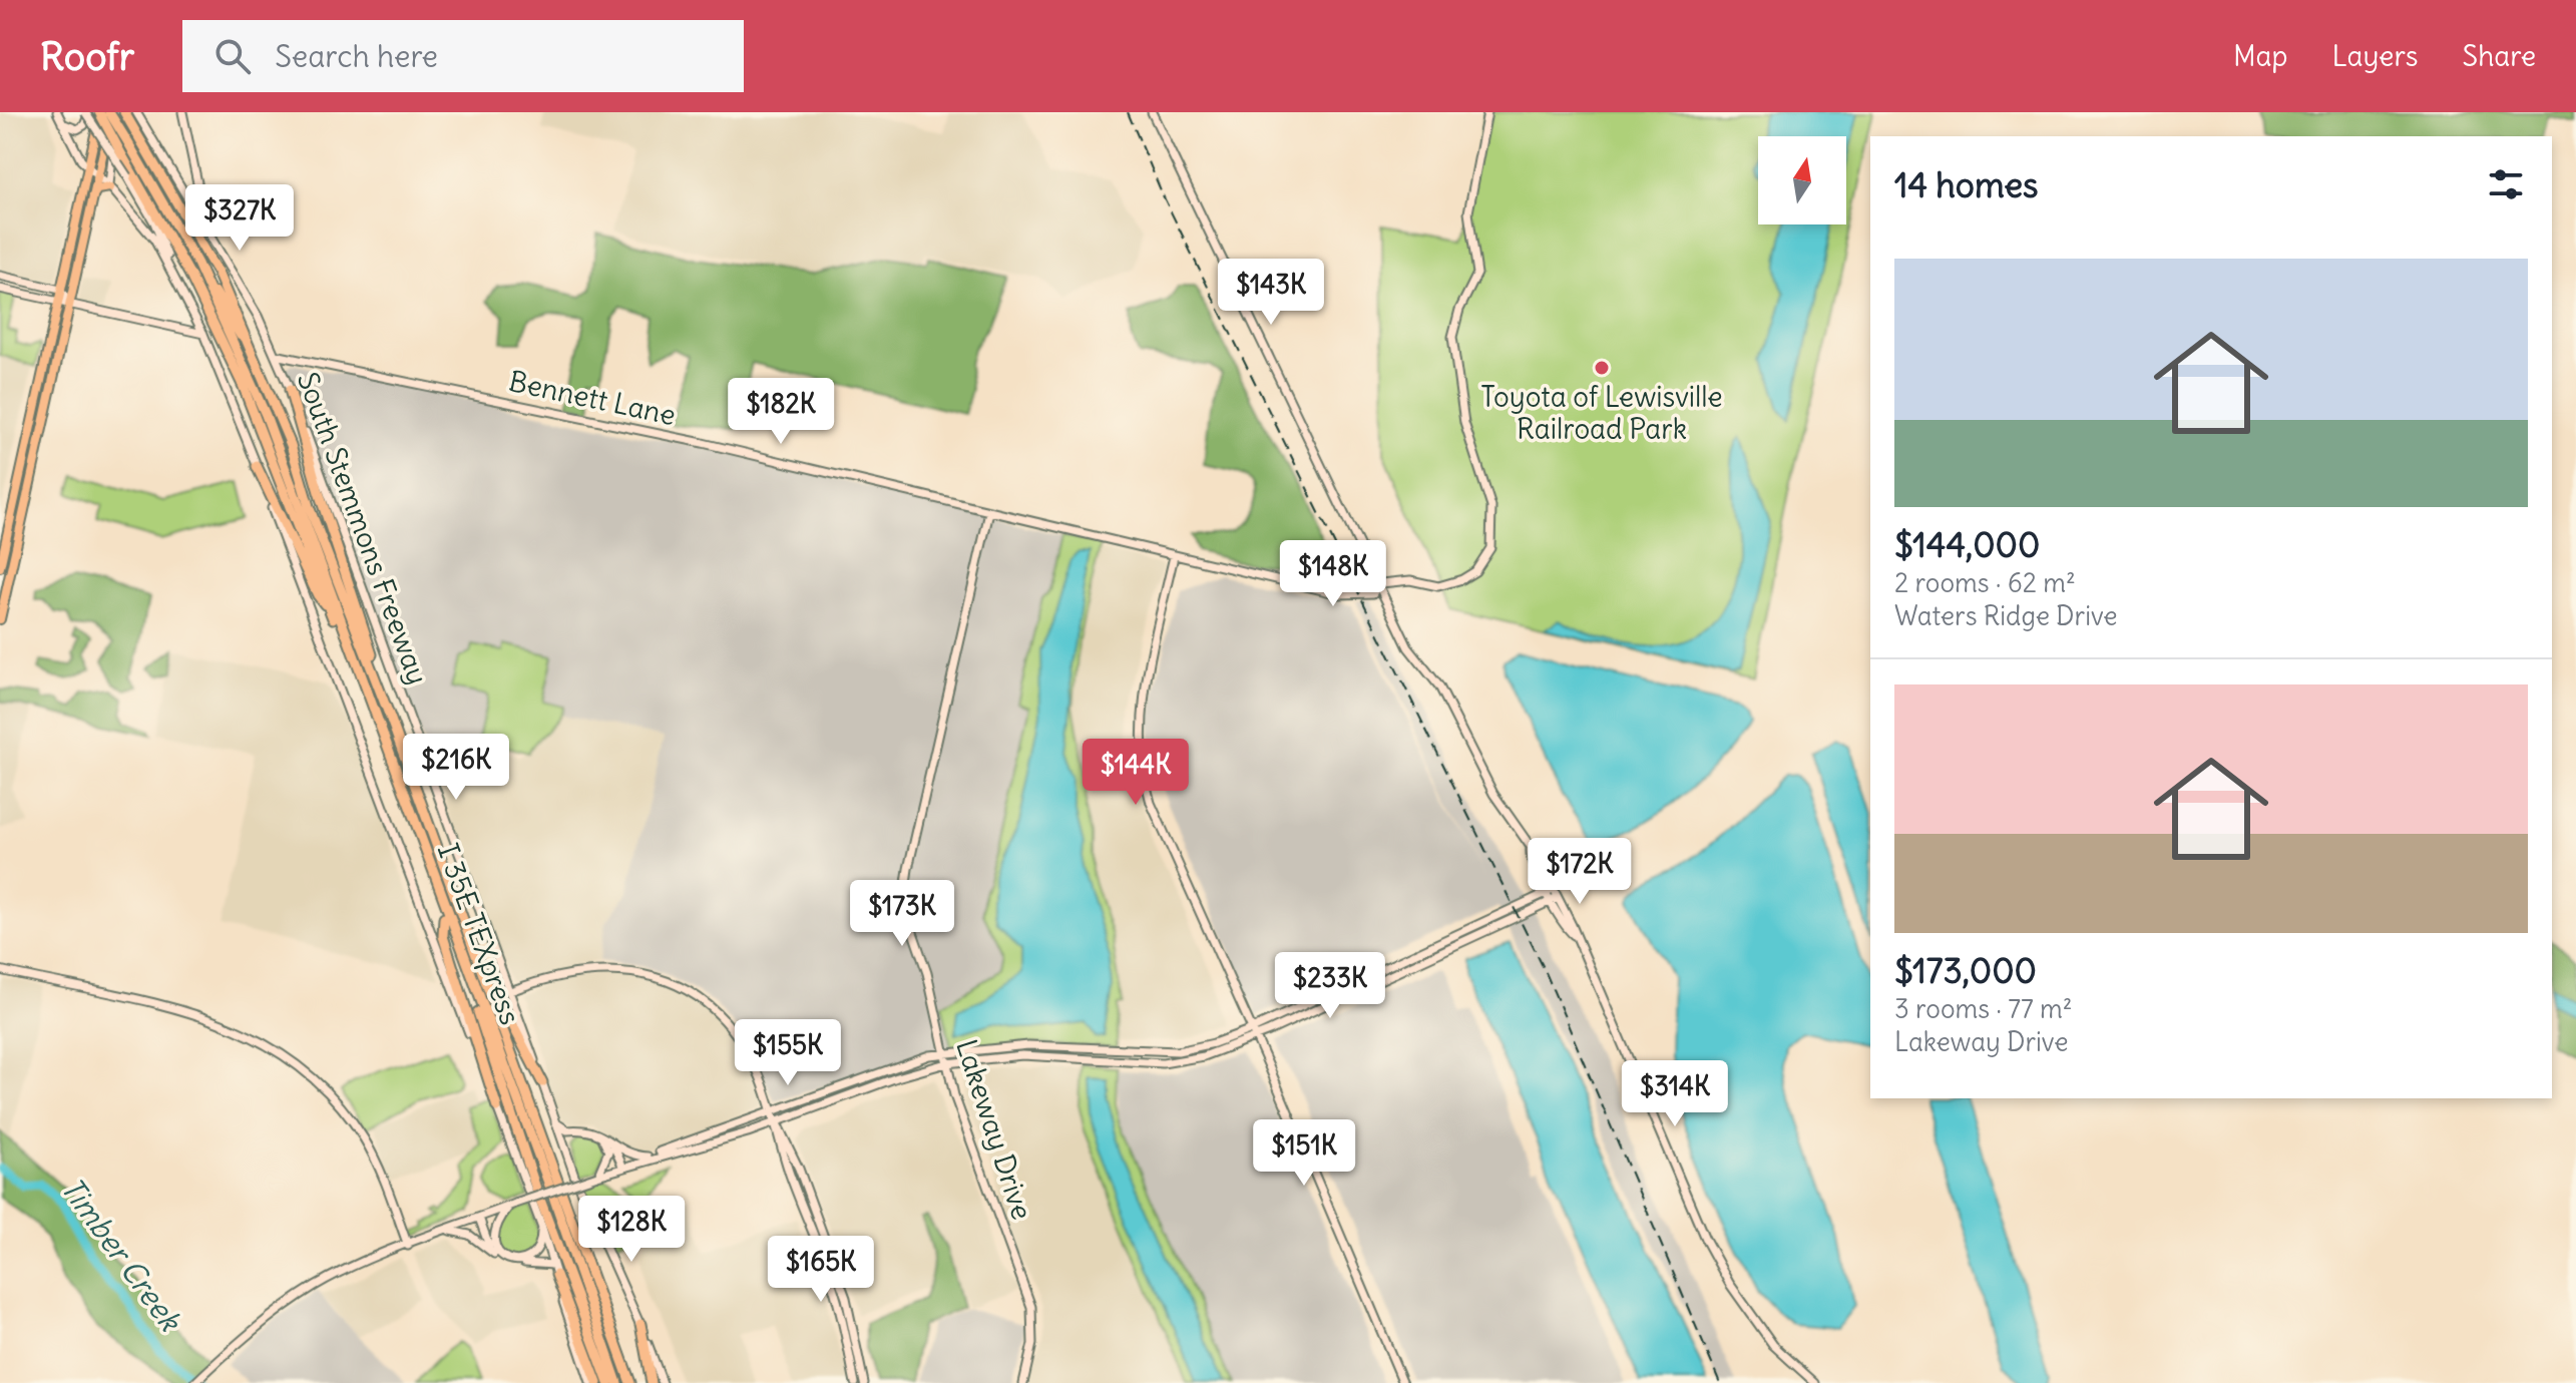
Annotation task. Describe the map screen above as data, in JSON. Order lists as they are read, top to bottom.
{
  "streets": {
    "highway": ["South Stemmons Freeway", "I 35E TEXpress"],
    "street": ["Bennett Lane", "Lakeway Drive"]
  },
  "crossings": [
    ["Bennett Lane", "South Stemmons Freeway"],
    ["Bennett Lane", "Lakeway Drive"]
  ],
  "water": ["Timber Creek"],
  "places": ["Toyota of Lewisville Railroad Park"],
  "north": "top",
  "page": {
    "header": "Roofr",
    "search": "Search here",
    "nav": ["Map", "Layers", "Share"],
    "heading": "14 homes",
    "price": [
      "$327K",
      "$143K",
      "$182K",
      "$148K",
      "$216K",
      "$144K",
      "$172K",
      "$173K",
      "$233K",
      "$155K",
      "$314K",
      "$151K",
      "$128K",
      "$165K"
    ],
    "list": [
      {
        "name": "$144,000",
        "note": "2 rooms · 62 m² · Waters Ridge Drive"
      },
      {
        "name": "$173,000",
        "note": "3 rooms · 77 m² · Lakeway Drive"
      }
    ]
  }
}
